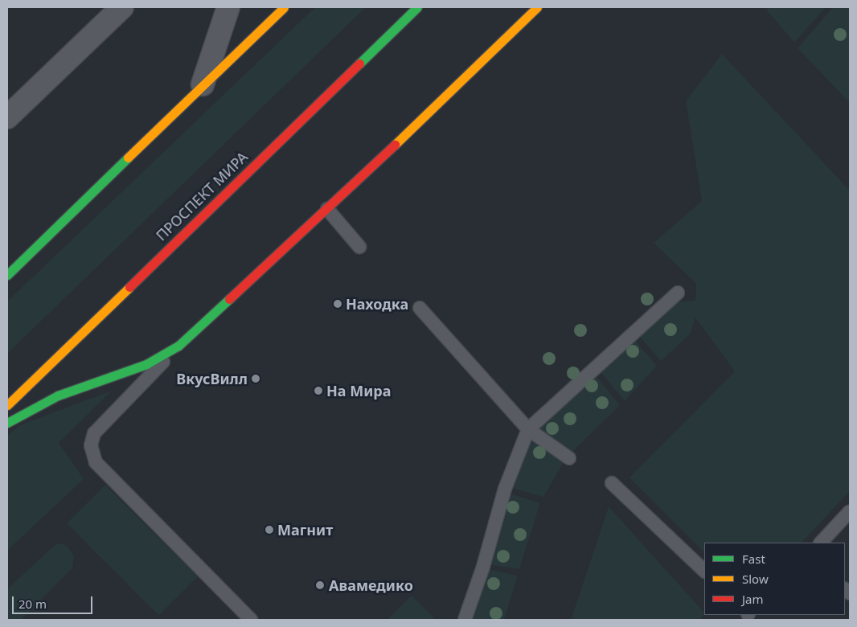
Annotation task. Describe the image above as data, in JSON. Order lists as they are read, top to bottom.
{
  "streets": {
    "main road": ["ПРОСПЕКТ МИРА"]
  },
  "places": [
    "Находка",
    "ВкусВилл",
    "На Мира",
    "Магнит",
    "Авамедико"
  ],
  "legend": ["Fast", "Slow", "Jam"],
  "scale_bar": "20 m"
}
